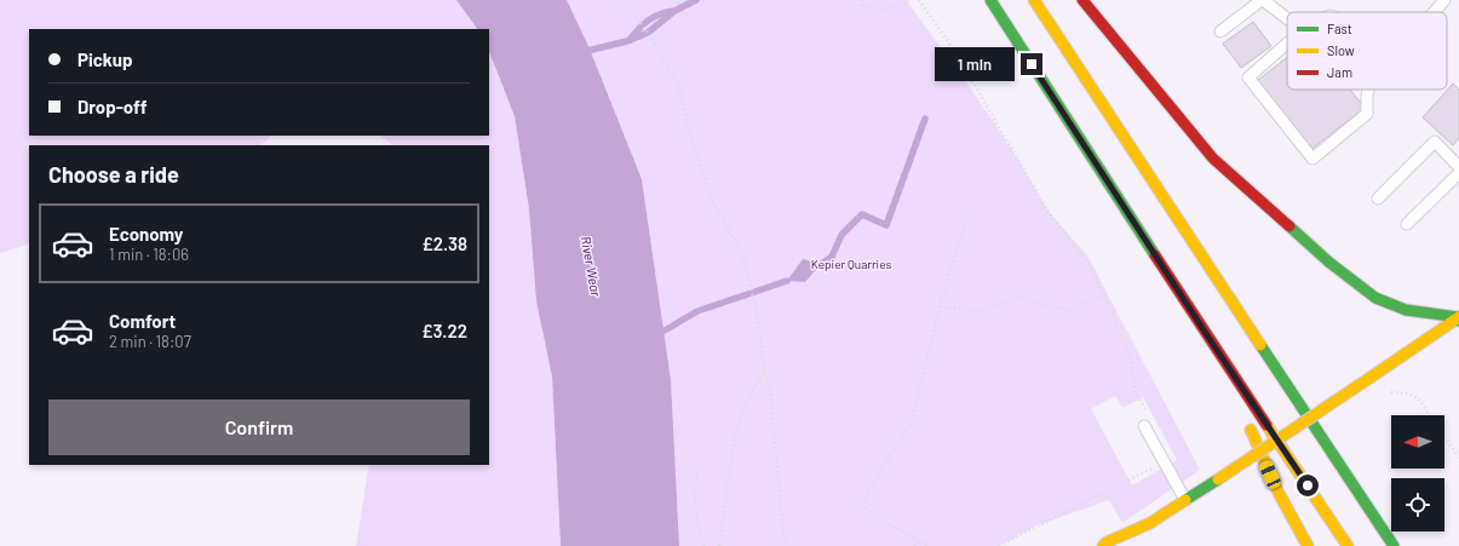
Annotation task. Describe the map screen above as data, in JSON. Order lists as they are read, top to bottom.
{
  "water": ["River Wear"],
  "parks": ["Kepier Quarries"],
  "legend": ["Fast", "Slow", "Jam"],
  "north": "left",
  "page": {
    "banner": ["Pickup", "Drop-off"],
    "bubble": "1 min",
    "heading": "Choose a ride",
    "list": [
      {
        "name": "Economy",
        "note": "1 min · 18:06",
        "value": "£2.38"
      },
      {
        "name": "Comfort",
        "note": "2 min · 18:07",
        "value": "£3.22"
      }
    ],
    "buttons": "Confirm"
  }
}
